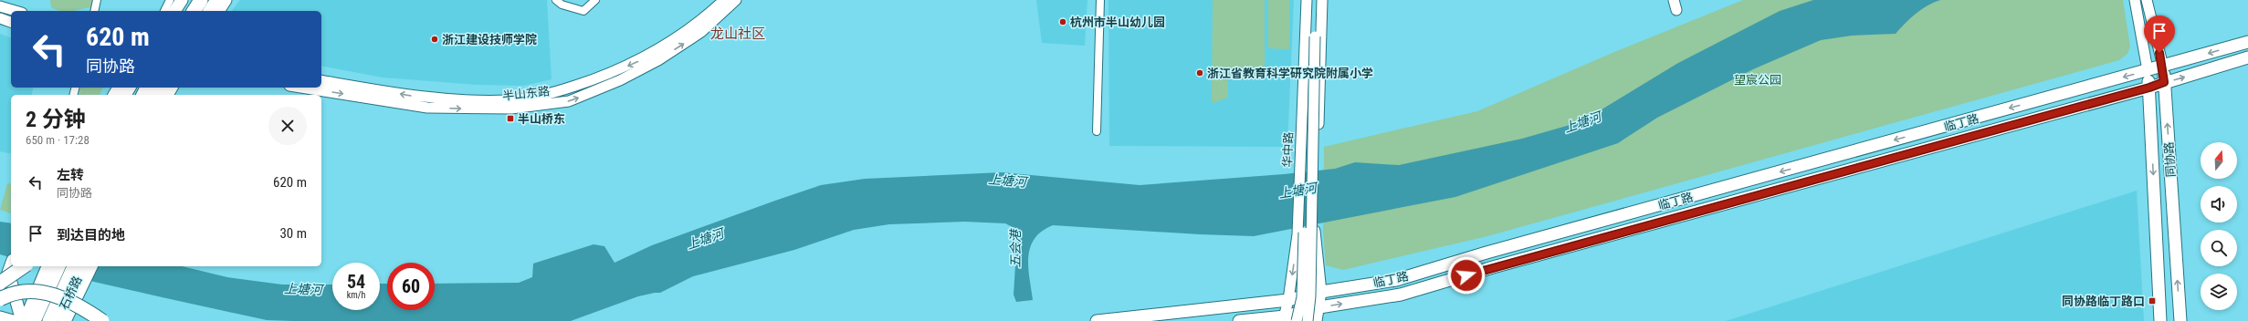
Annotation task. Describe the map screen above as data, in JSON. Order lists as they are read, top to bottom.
{
  "streets": {
    "main road": [
      "半山东路",
      "临丁路",
      "华中路",
      "同协路",
      "石桥路"
    ]
  },
  "crossings": [
    ["临丁路", "华中路"],
    ["临丁路", "同协路"]
  ],
  "districts": ["龙山社区"],
  "water": ["上塘河", "五会港"],
  "parks": ["望宸公园"],
  "places": {
    "other": ["杭州市半山幼儿园", "浙江建设技师学院", "浙江省教育科学研究院附属小学"],
    "transit": ["半山桥东", "同协路临丁路口"]
  },
  "north": "top",
  "page": {
    "turn": ["620 m", "同协路"],
    "heading": ["2 分钟", "650 m · 17:28"],
    "list": [
      {
        "name": "左转",
        "note": "同协路",
        "value": "620 m"
      },
      {
        "name": "到达目的地",
        "value": "30 m"
      }
    ],
    "speed": "54 km/h",
    "limit": "60"
  }
}
